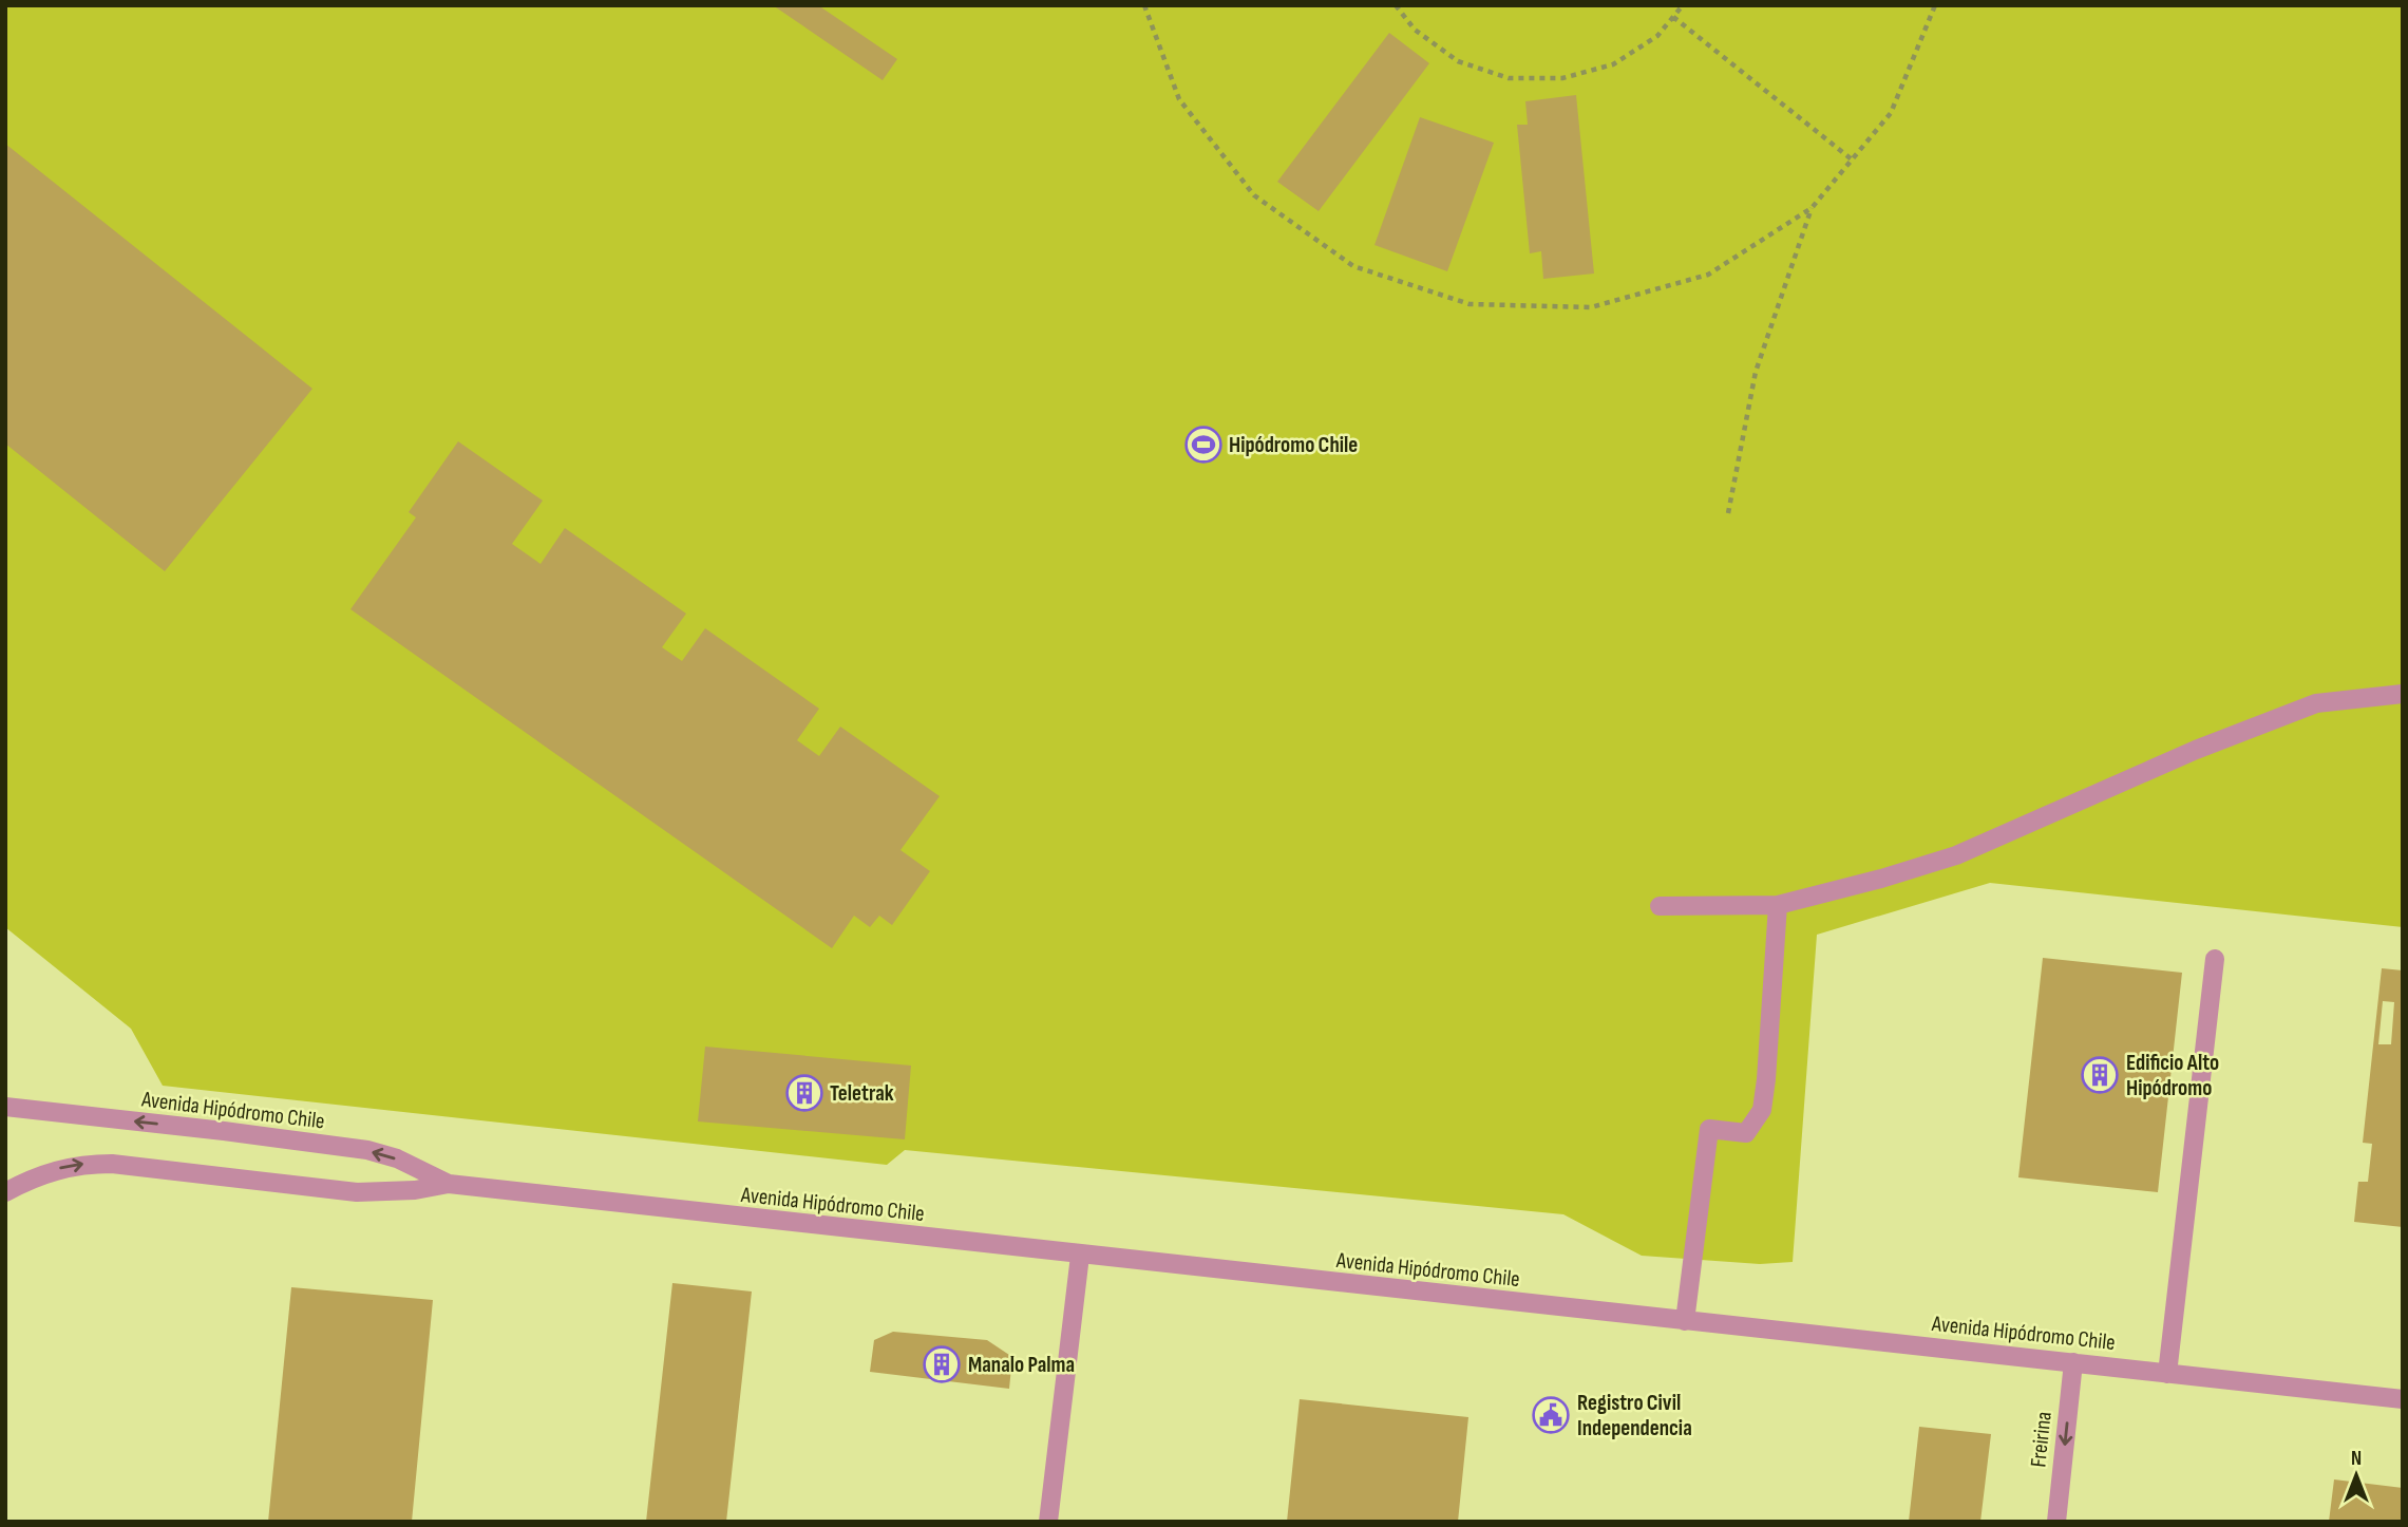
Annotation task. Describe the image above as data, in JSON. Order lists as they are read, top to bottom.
{
  "streets": {
    "street": ["Avenida Hipódromo Chile", "Freirina"]
  },
  "crossings": [
    ["Avenida Hipódromo Chile", "Freirina"]
  ],
  "one_way": ["Freirina"],
  "places": {
    "sports": ["Hipódromo Chile"],
    "building": ["Edificio Alto Hipódromo", "Teletrak", "Manalo Palma"],
    "public building": ["Registro Civil Independencia"]
  },
  "north": "top"
}
